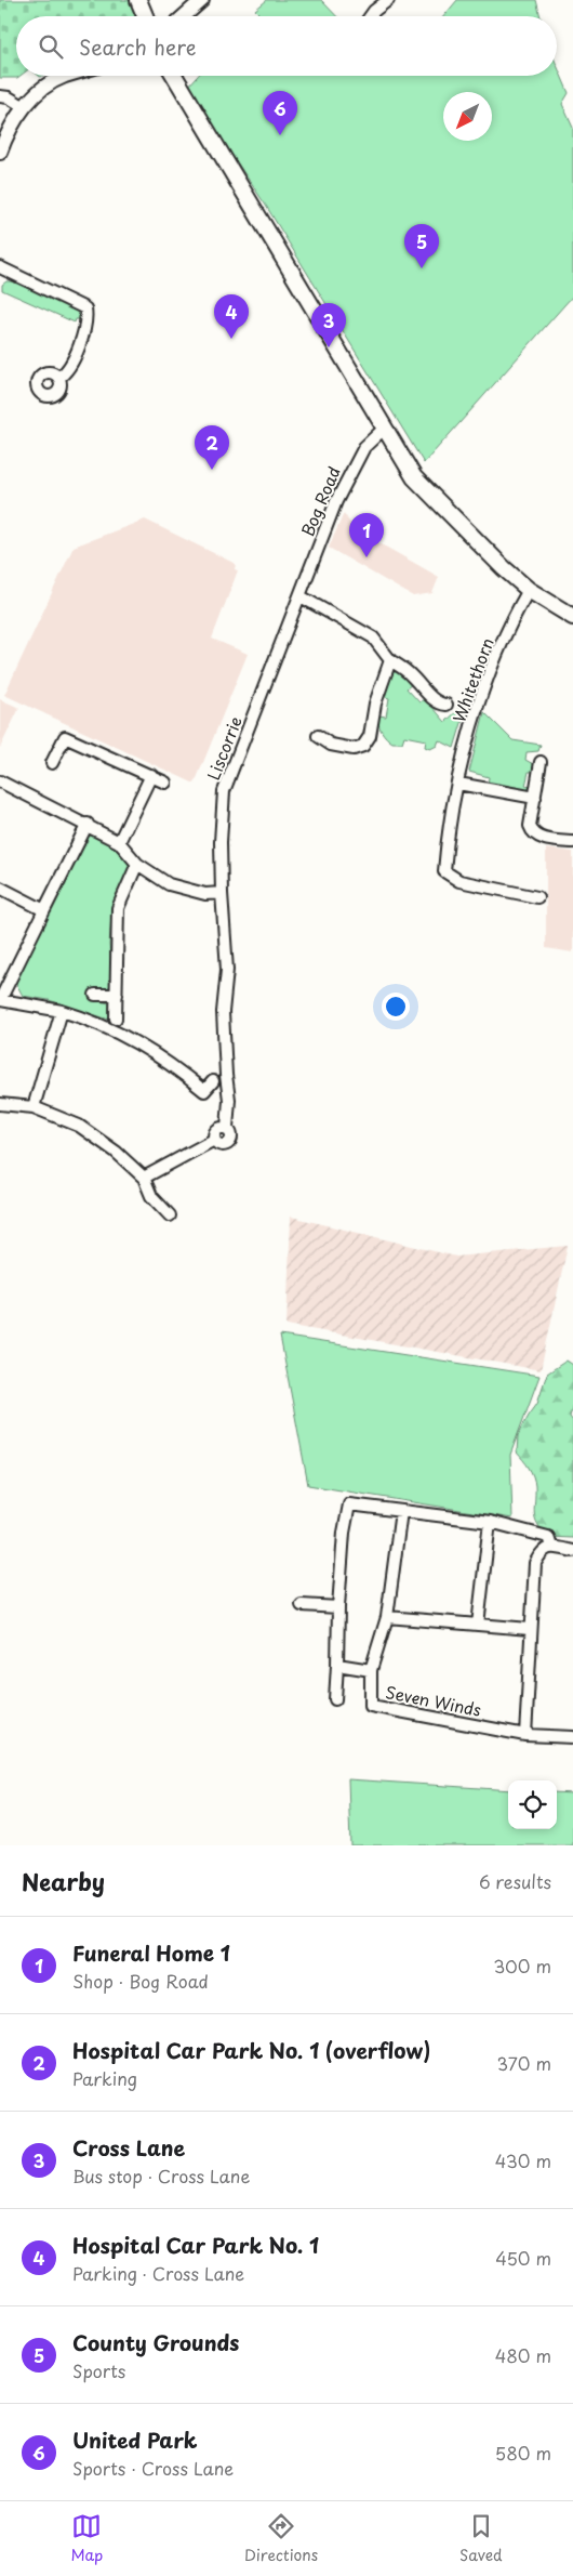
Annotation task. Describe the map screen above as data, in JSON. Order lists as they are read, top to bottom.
{
  "streets": {
    "street": [
      "Bog Road",
      "Whitethorn",
      "Liscorrie",
      "Seven Winds"
    ]
  },
  "crossings": [
    ["Bog Road", "Liscorrie"]
  ],
  "north": "bottom left",
  "page": {
    "search": "Search here",
    "pins": [
      "6",
      "5",
      "4",
      "3",
      "2",
      "1"
    ],
    "heading": ["Nearby", "6 results"],
    "list": [
      {
        "mark": "1",
        "name": "Funeral Home 1",
        "note": "Shop · Bog Road",
        "value": "300 m"
      },
      {
        "mark": "2",
        "name": "Hospital Car Park No. 1 (overflow)",
        "note": "Parking",
        "value": "370 m"
      },
      {
        "mark": "3",
        "name": "Cross Lane",
        "note": "Bus stop · Cross Lane",
        "value": "430 m"
      },
      {
        "mark": "4",
        "name": "Hospital Car Park No. 1",
        "note": "Parking · Cross Lane",
        "value": "450 m"
      },
      {
        "mark": "5",
        "name": "County Grounds",
        "note": "Sports",
        "value": "480 m"
      },
      {
        "mark": "6",
        "name": "United Park",
        "note": "Sports · Cross Lane",
        "value": "580 m"
      }
    ],
    "nav": ["Map", "Directions", "Saved"]
  }
}
